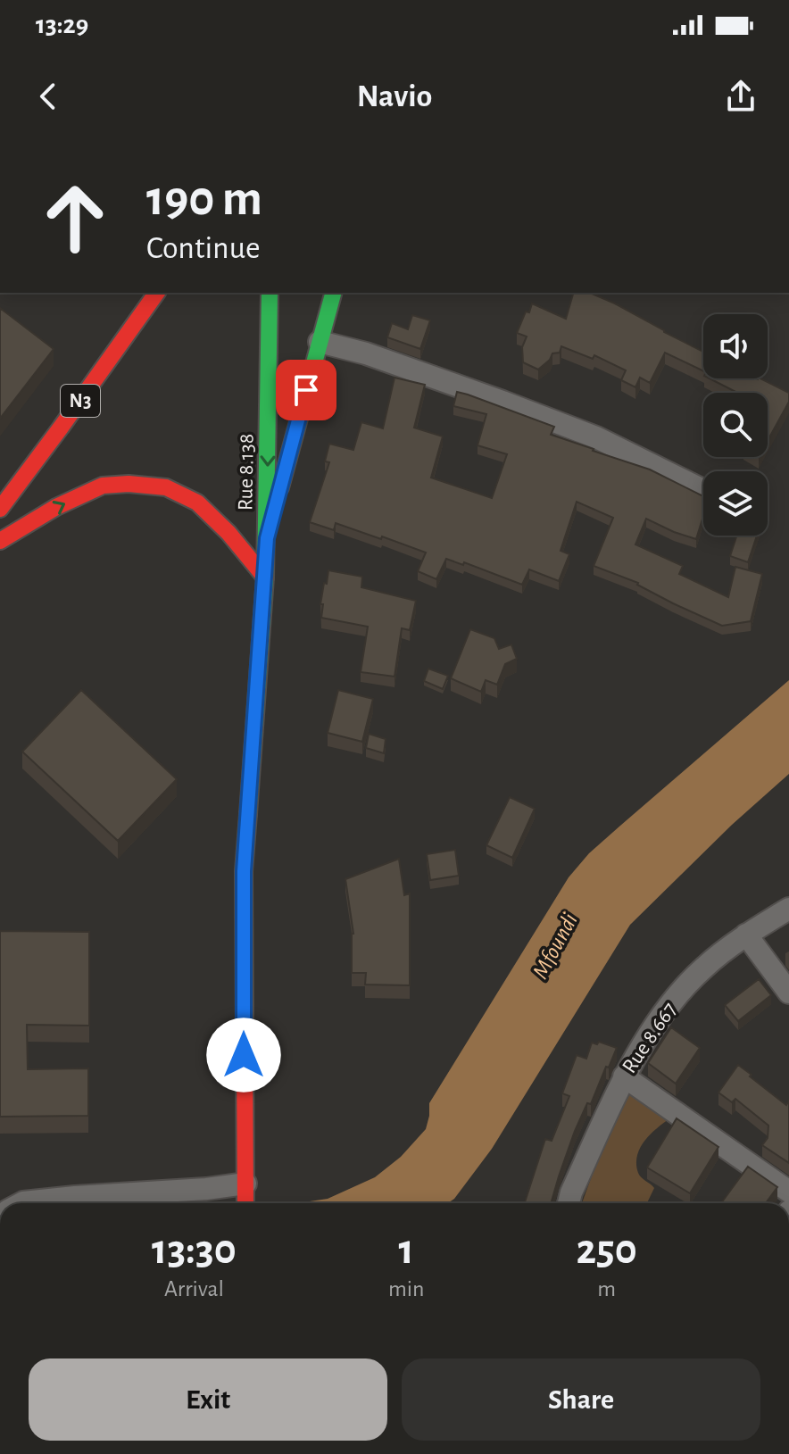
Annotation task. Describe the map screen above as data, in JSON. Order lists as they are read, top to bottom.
{
  "streets": {
    "main road": ["N3", "Rue 8.138"],
    "street": ["Rue 8.667"]
  },
  "water": ["Mfoundi"],
  "page": {
    "status": "13:29",
    "header": "Navio",
    "turn": ["190 m", "Continue"],
    "eta": [
      "13:30",
      "Arrival",
      "1",
      "min",
      "250",
      "m"
    ],
    "buttons": ["Exit", "Share"]
  }
}
